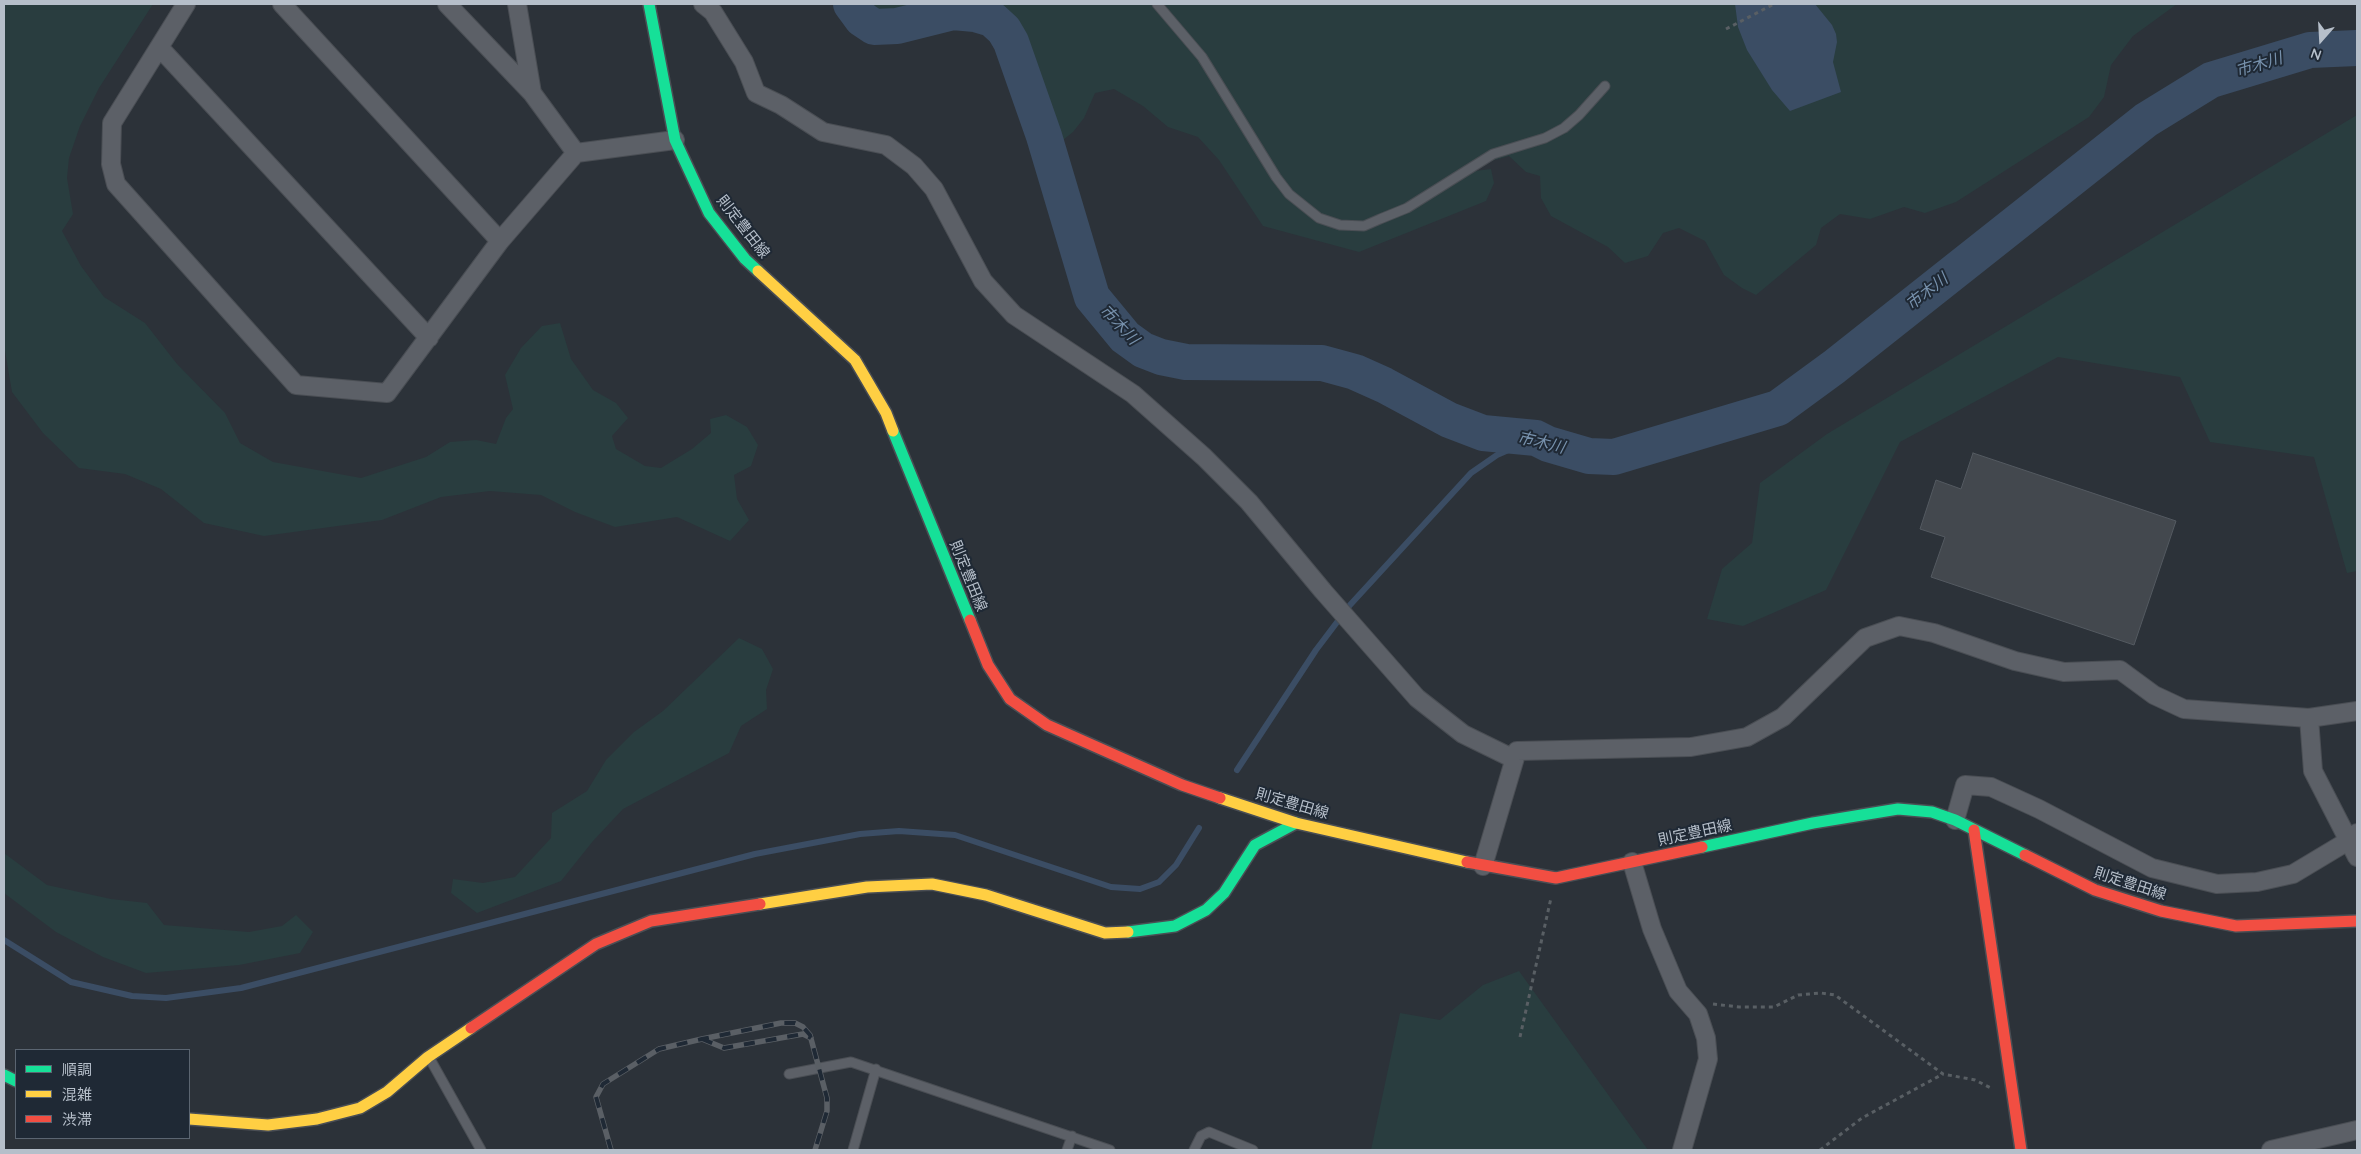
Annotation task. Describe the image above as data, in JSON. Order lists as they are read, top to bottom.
{
  "streets": {
    "main road": ["則定豊田線"]
  },
  "water": ["市木川"],
  "legend": ["順調", "混雑", "渋滞"],
  "north": "bottom"
}
